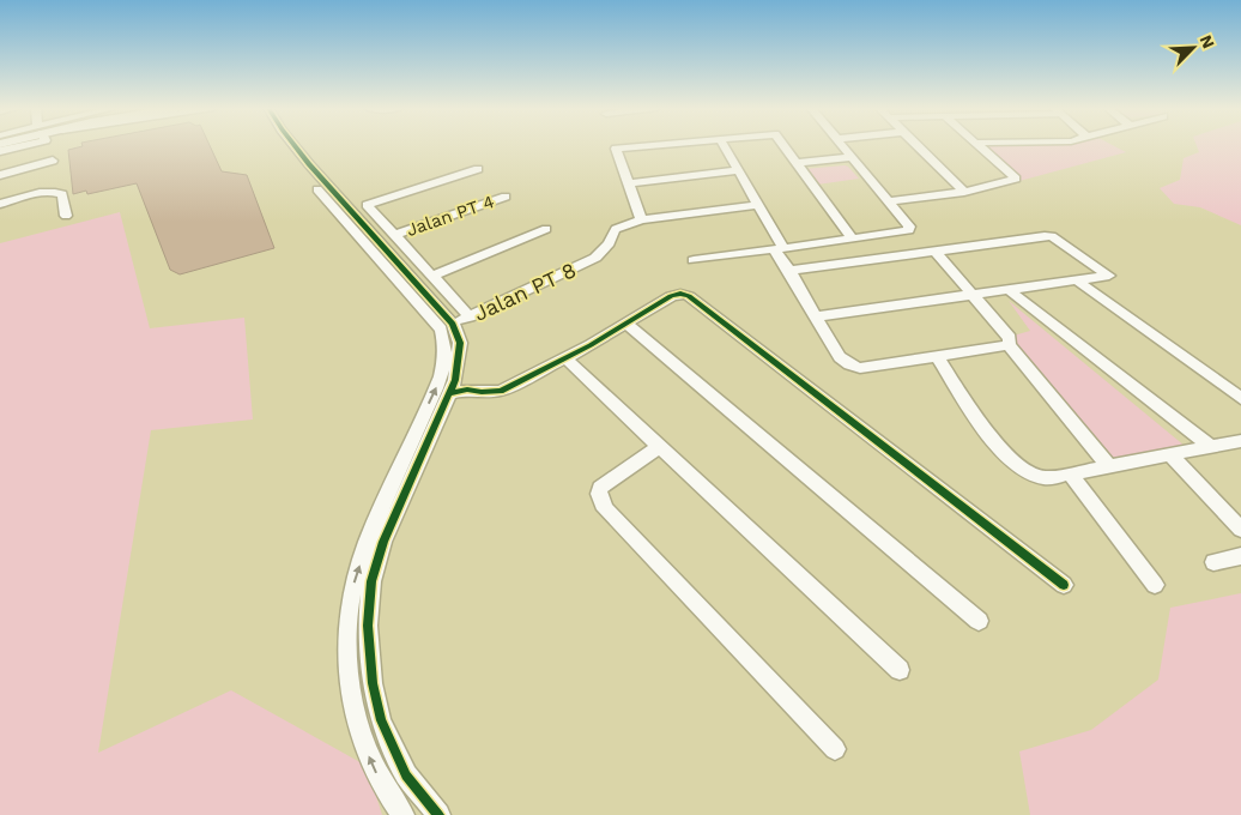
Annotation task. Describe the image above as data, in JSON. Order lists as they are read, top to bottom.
{
  "streets": {
    "street": ["Jalan PT 4", "Jalan PT 8"]
  },
  "north": "top right"
}
